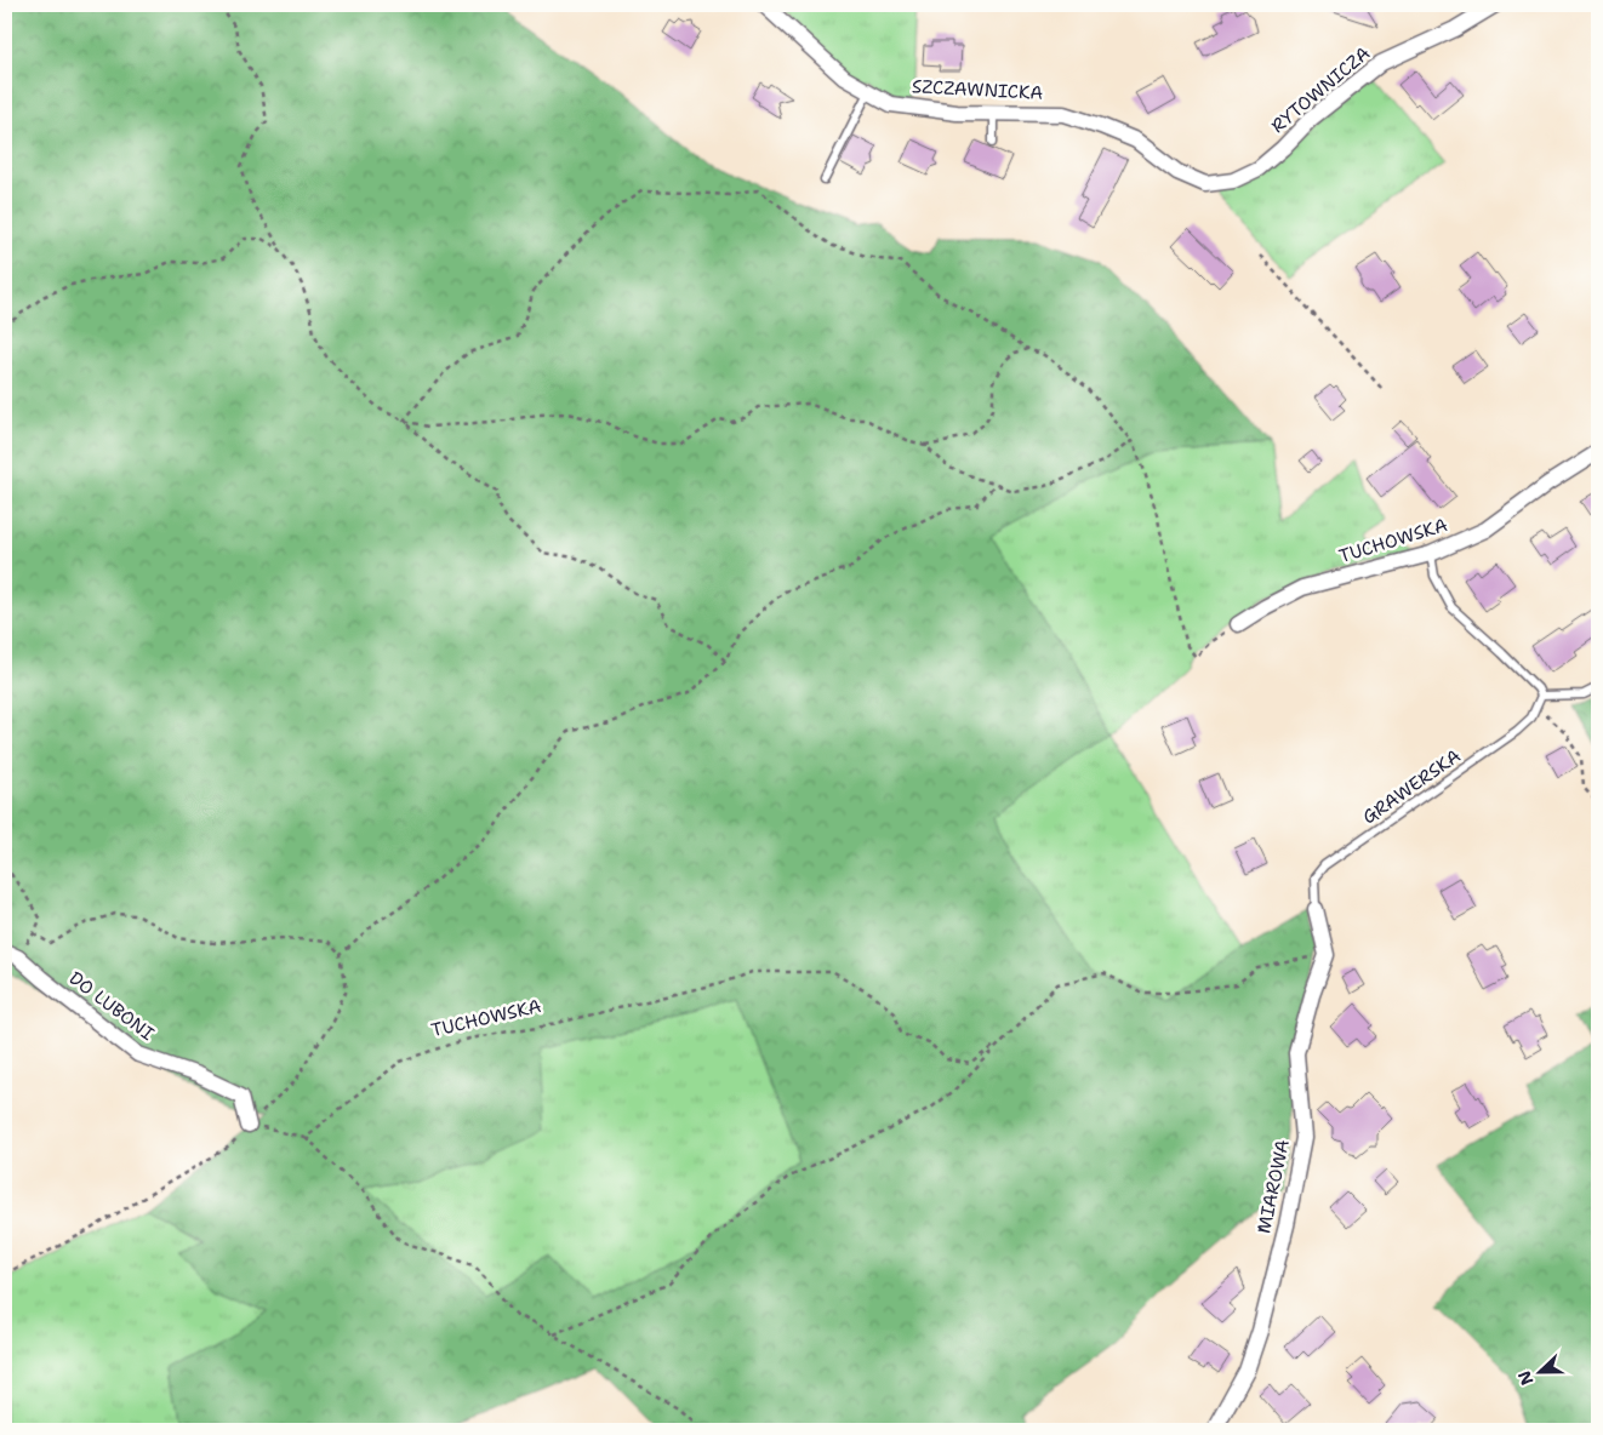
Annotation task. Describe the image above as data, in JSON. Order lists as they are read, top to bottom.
{
  "streets": {
    "street": [
      "SZCZAWNICKA",
      "RYTOWNICZA",
      "TUCHOWSKA",
      "DO LUBONI",
      "MIAROWA"
    ],
    "lane": ["GRAWERSKA"]
  },
  "crossings": [
    ["SZCZAWNICKA", "RYTOWNICZA"]
  ],
  "north": "left"
}
